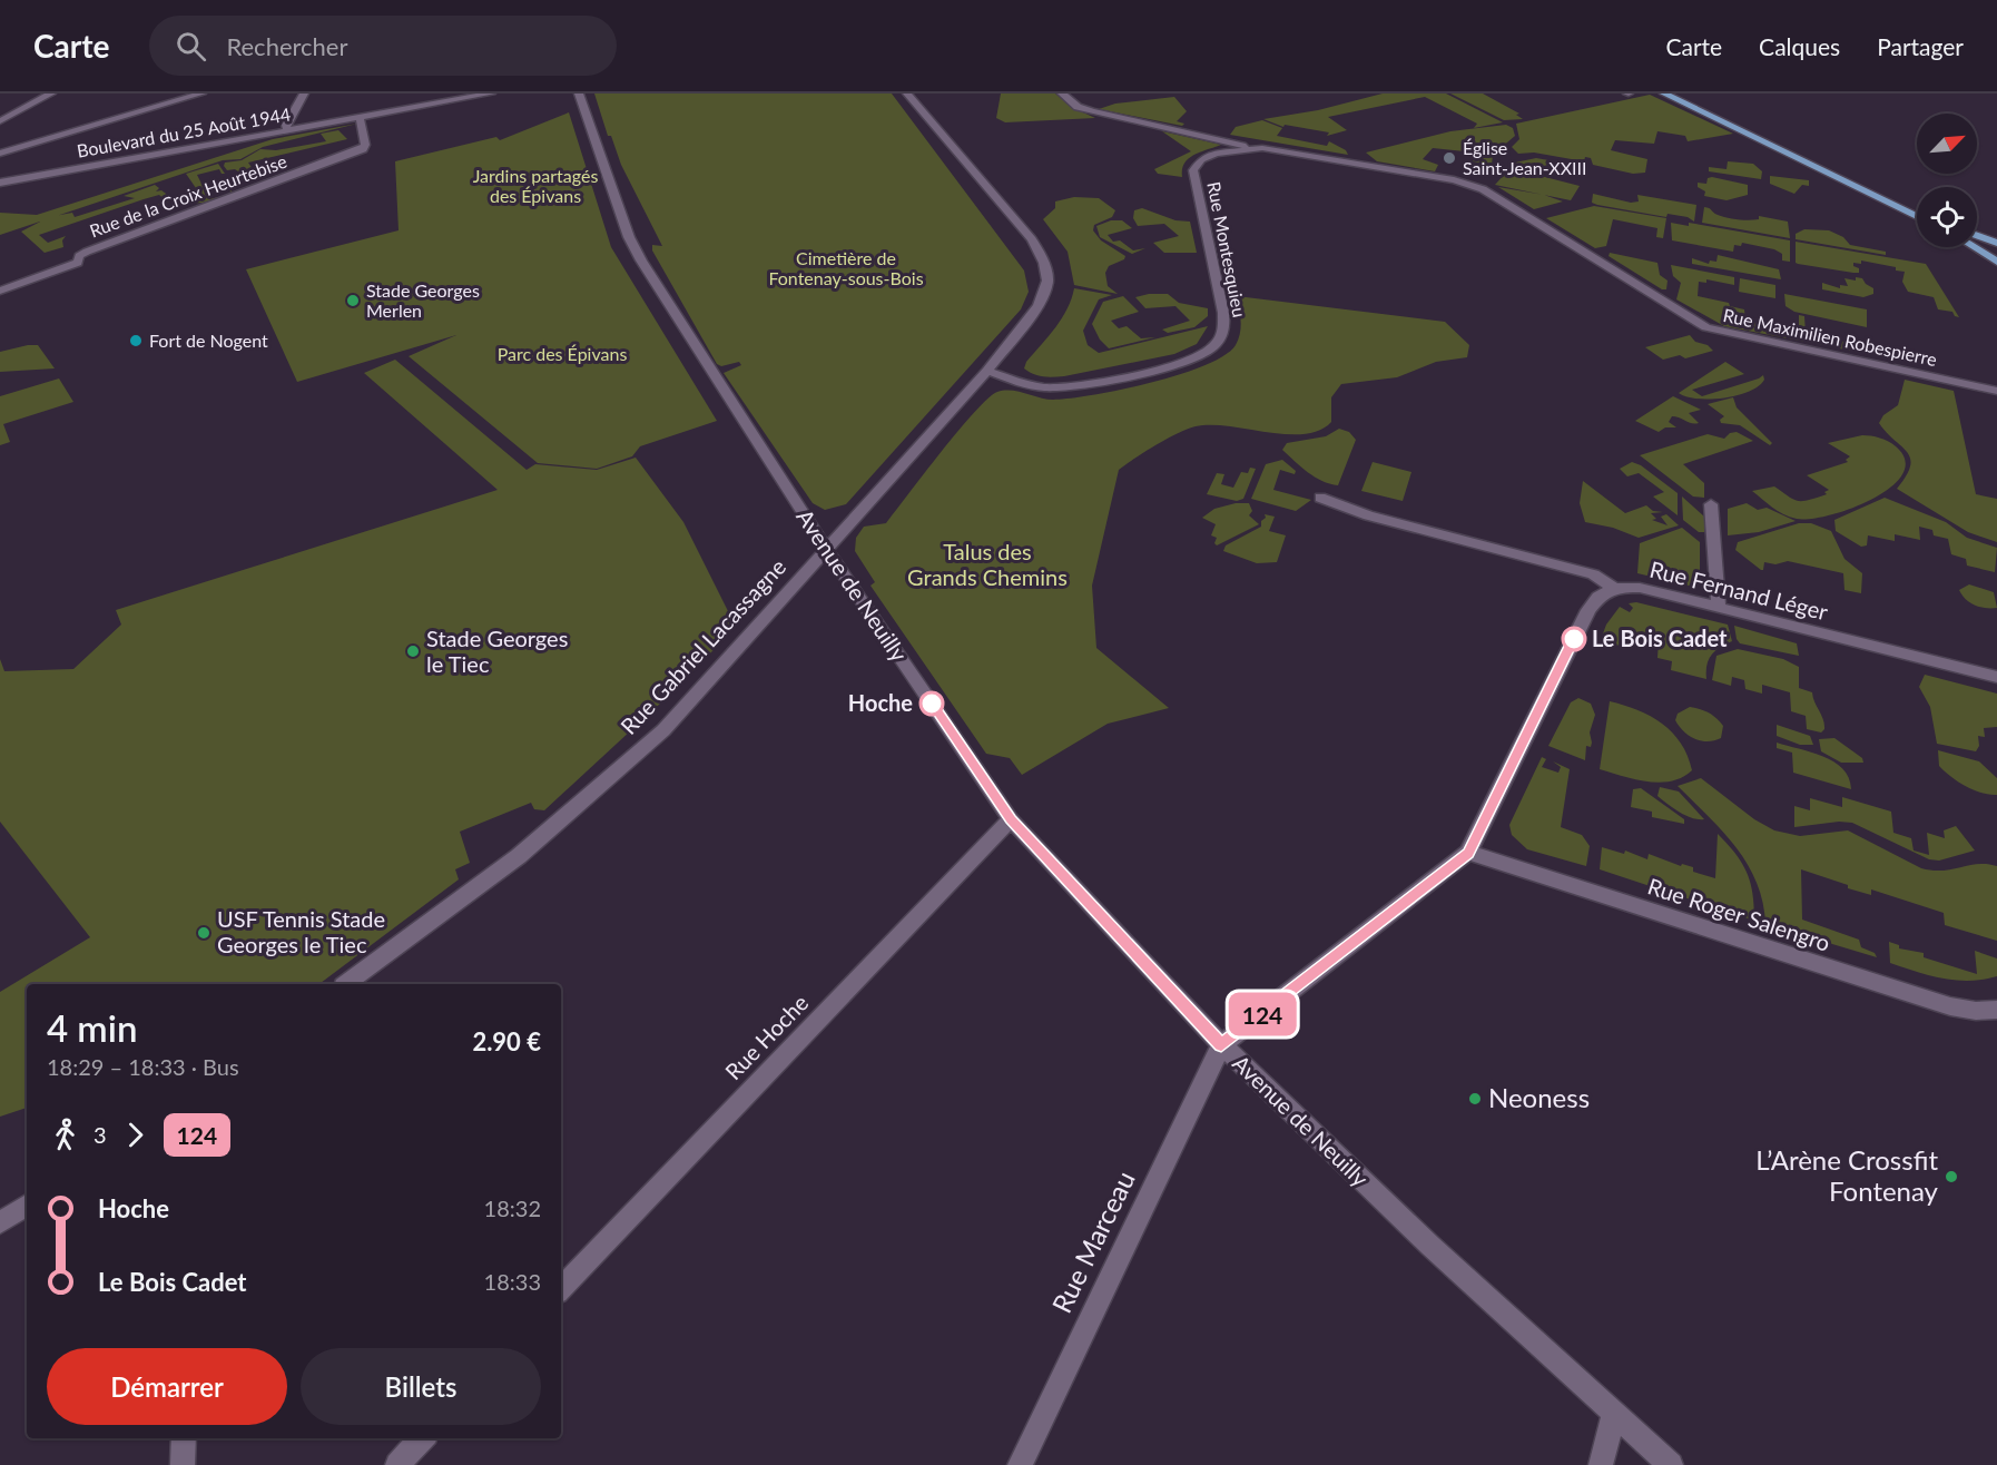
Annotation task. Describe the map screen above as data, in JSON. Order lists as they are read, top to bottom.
{
  "streets": {
    "street": [
      "Boulevard du 25 Août 1944",
      "Rue de la Croix Heurtebise",
      "Rue Montesquieu",
      "Rue Maximilien Robespierre",
      "Avenue de Neuilly",
      "Rue Fernand Léger",
      "Rue Gabriel Lacassagne",
      "Rue Roger Salengro",
      "Rue Hoche",
      "Rue Marceau"
    ]
  },
  "crossings": [
    ["Boulevard du 25 Août 1944", "Rue de la Croix Heurtebise"],
    ["Rue Montesquieu", "Rue Maximilien Robespierre"],
    ["Rue Montesquieu", "Rue Gabriel Lacassagne"],
    ["Avenue de Neuilly", "Rue Gabriel Lacassagne"],
    ["Avenue de Neuilly", "Rue Hoche"],
    ["Avenue de Neuilly", "Rue Marceau"]
  ],
  "parks": [
    "Jardins partagés des Épivans",
    "Cimetière de Fontenay-sous-Bois",
    "Parc des Épivans",
    "Talus des Grands Chemins"
  ],
  "places": [
    "Église Saint-Jean-XXIII",
    "Stade Georges Merlen",
    "Fort de Nogent",
    "Le Bois Cadet",
    "Stade Georges le Tiec",
    "Hoche",
    "USF Tennis Stade Georges le Tiec",
    "Neoness",
    "L’Arène Crossfit Fontenay"
  ],
  "lines": ["bus line 124"],
  "north": "top right",
  "page": {
    "header": "Carte",
    "search": "Rechercher",
    "nav": ["Carte", "Calques", "Partager"],
    "on_map": "124",
    "heading": ["4 min", "18:29 – 18:33 · Bus", "2.90 €"],
    "legs": ["3", "124"],
    "list": [
      {
        "name": "Hoche",
        "value": "18:32"
      },
      {
        "name": "Le Bois Cadet",
        "value": "18:33"
      }
    ],
    "buttons": ["Démarrer", "Billets"]
  }
}
